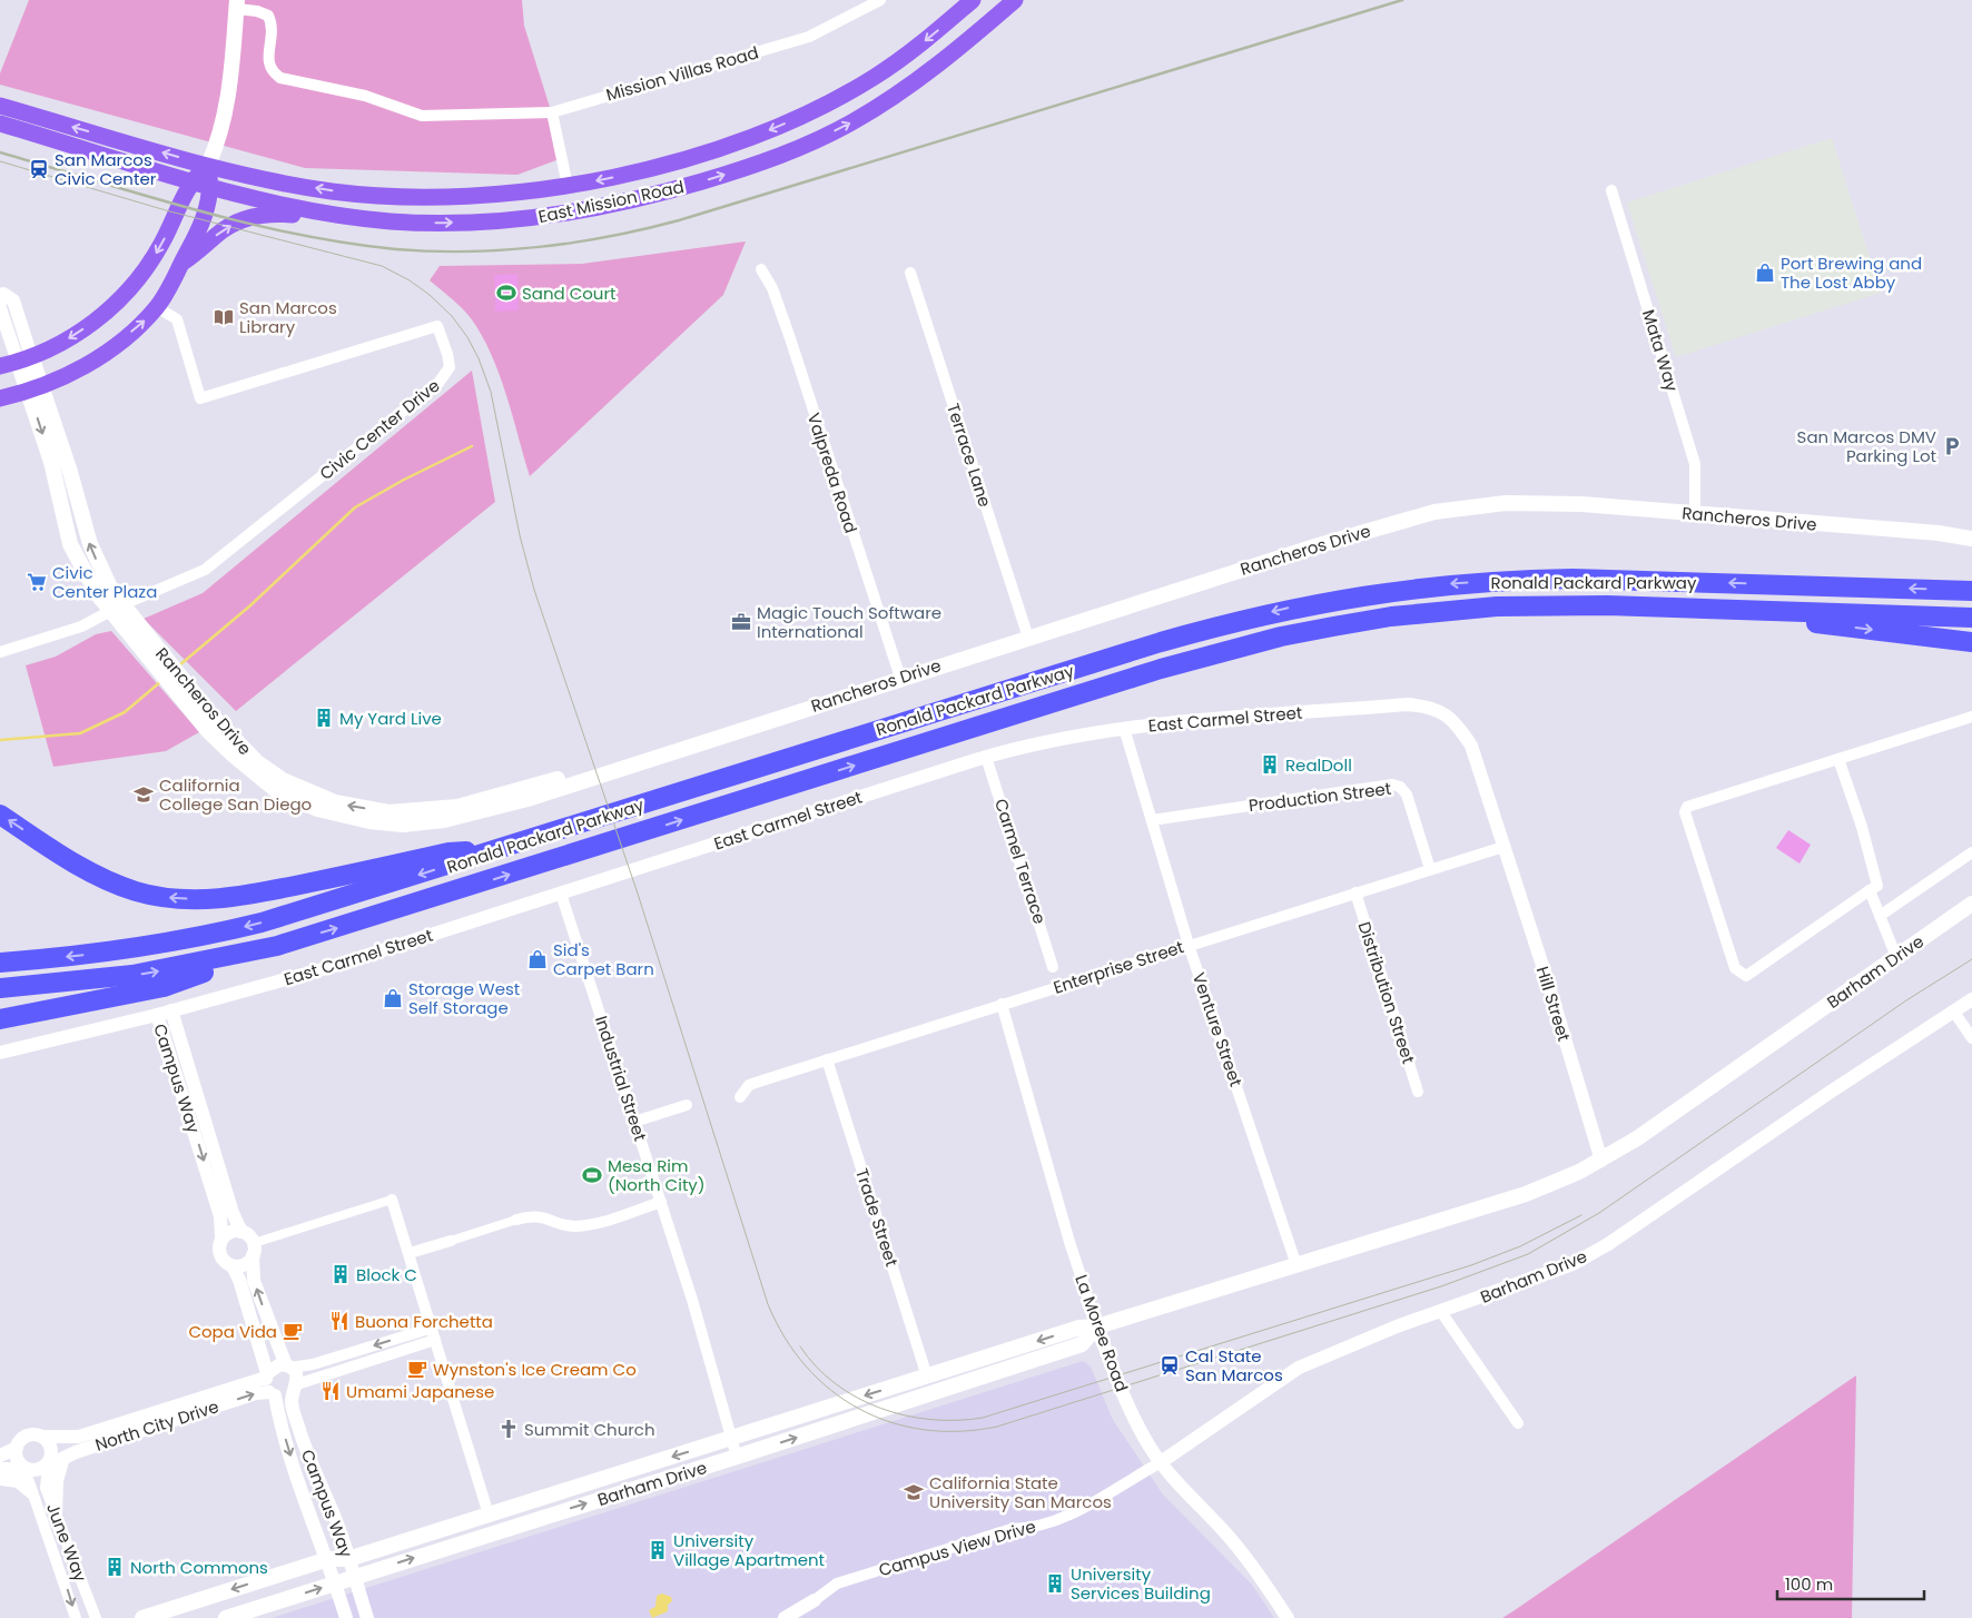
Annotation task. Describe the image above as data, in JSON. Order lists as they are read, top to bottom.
{
  "streets": {
    "highway": ["Ronald Packard Parkway"],
    "main road": ["East Mission Road", "Rancheros Drive", "Barham Drive"],
    "street": [
      "Mission Villas Road",
      "Mata Way",
      "Civic Center Drive",
      "Terrace Lane",
      "Valpreda Road",
      "East Carmel Street",
      "Production Street",
      "Carmel Terrace",
      "Enterprise Street",
      "Distribution Street",
      "Hill Street",
      "Venture Street",
      "Campus Way",
      "Industrial Street",
      "Trade Street",
      "La Moree Road",
      "North City Drive",
      "June Way",
      "Campus View Drive"
    ]
  },
  "crossings": [
    ["Mata Way", "Rancheros Drive"],
    ["Civic Center Drive", "Rancheros Drive"],
    ["Terrace Lane", "Rancheros Drive"],
    ["Valpreda Road", "Rancheros Drive"],
    ["East Carmel Street", "Carmel Terrace"],
    ["East Carmel Street", "Enterprise Street"],
    ["East Carmel Street", "Hill Street"],
    ["East Carmel Street", "Venture Street"],
    ["East Carmel Street", "Campus Way"],
    ["East Carmel Street", "Industrial Street"],
    ["Production Street", "Enterprise Street"],
    ["Production Street", "Venture Street"],
    ["Enterprise Street", "Distribution Street"],
    ["Enterprise Street", "Hill Street"],
    ["Enterprise Street", "Venture Street"],
    ["Enterprise Street", "Trade Street"],
    ["Enterprise Street", "La Moree Road"],
    ["Barham Drive", "Hill Street"],
    ["Barham Drive", "Venture Street"],
    ["Barham Drive", "Campus Way"],
    ["Barham Drive", "Industrial Street"],
    ["Barham Drive", "Trade Street"],
    ["Barham Drive", "La Moree Road"],
    ["Barham Drive", "Campus View Drive"],
    ["Campus Way", "North City Drive"],
    ["La Moree Road", "Campus View Drive"],
    ["North City Drive", "June Way"]
  ],
  "places": {
    "station": ["San Marcos Civic Center", "Cal State San Marcos"],
    "shop": ["Port Brewing and The Lost Abby", "Sid's Carpet Barn", "Storage West Self Storage"],
    "sports": ["Sand Court", "Mesa Rim (North City)"],
    "library": ["San Marcos Library"],
    "parking": ["San Marcos DMV Parking Lot"],
    "supermarket": ["Civic Center Plaza"],
    "office": ["Magic Touch Software International"],
    "building": [
      "My Yard Live",
      "RealDoll",
      "Block C",
      "University Village Apartment",
      "North Commons",
      "University Services Building"
    ],
    "school or university": ["California College San Diego", "California State University San Marcos"],
    "restaurant": ["Buona Forchetta", "Umami Japanese"],
    "cafe": ["Copa Vida", "Wynston's Ice Cream Co"],
    "church": ["Summit Church"]
  },
  "scale_bar": "100 m"
}
